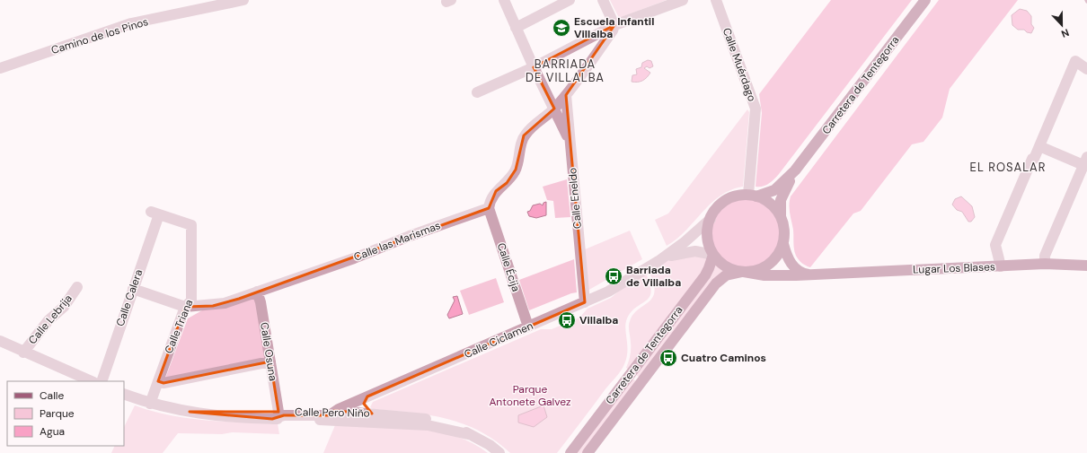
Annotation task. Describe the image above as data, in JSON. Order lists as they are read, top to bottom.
{
  "streets": {
    "main road": ["Carretera de Tentegorra", "Lugar Los Blases"],
    "street": [
      "Camino de los Pinos",
      "Calle Muérdago",
      "Calle Eneldo",
      "Calle las Marismas",
      "Calle Écija",
      "Calle Calera",
      "Calle Lebrija",
      "Calle Triana",
      "Calle Ciclamen",
      "Calle Osuna",
      "Calle Pero Niño"
    ]
  },
  "crossings": [
    ["Calle Muérdago", "Carretera de Tentegorra"],
    ["Calle Muérdago", "Lugar Los Blases"],
    ["Calle Muérdago", "Calle Ciclamen"],
    ["Carretera de Tentegorra", "Lugar Los Blases"],
    ["Carretera de Tentegorra", "Calle Ciclamen"],
    ["Calle Eneldo", "Calle Ciclamen"],
    ["Calle las Marismas", "Calle Écija"],
    ["Calle las Marismas", "Calle Triana"],
    ["Calle las Marismas", "Calle Osuna"],
    ["Calle Écija", "Calle Ciclamen"],
    ["Lugar Los Blases", "Calle Ciclamen"],
    ["Calle Calera", "Calle Triana"],
    ["Calle Triana", "Calle Pero Niño"],
    ["Calle Ciclamen", "Calle Pero Niño"],
    ["Calle Osuna", "Calle Pero Niño"]
  ],
  "districts": ["BARRIADA DE VILLALBA", "EL ROSALAR"],
  "parks": ["Parque Antonete Galvez"],
  "places": {
    "school or university": ["Escuela Infantil Villalba"],
    "bus stop": ["Barriada de Villalba", "Villalba", "Cuatro Caminos"]
  },
  "legend": ["Calle", "Parque", "Agua"],
  "north": "bottom"
}
